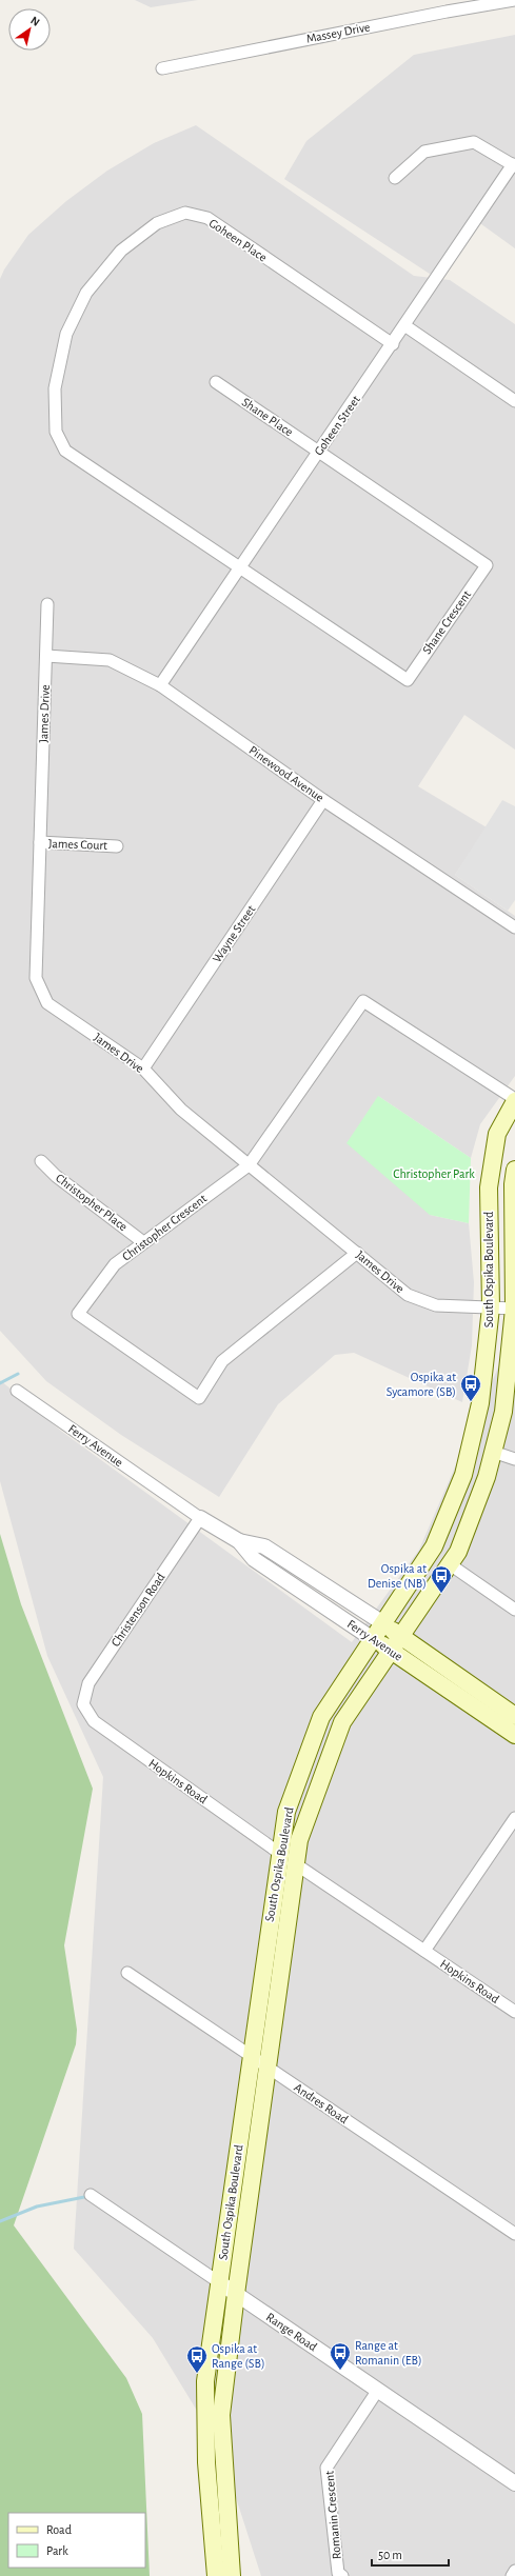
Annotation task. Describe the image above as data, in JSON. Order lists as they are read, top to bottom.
{
  "streets": {
    "main road": ["South Ospika Boulevard", "Ferry Avenue"],
    "street": [
      "Massey Drive",
      "Goheen Place",
      "Shane Place",
      "Goheen Street",
      "Shane Crescent",
      "James Drive",
      "Pinewood Avenue",
      "James Court",
      "Wayne Street",
      "Christopher Place",
      "Christopher Crescent",
      "Christenson Road",
      "Hopkins Road",
      "Andres Road",
      "Range Road",
      "Romanin Crescent"
    ]
  },
  "crossings": [
    ["Goheen Place", "Goheen Street"],
    ["Goheen Place", "Shane Crescent"],
    ["Shane Place", "Goheen Street"],
    ["Shane Place", "Shane Crescent"],
    ["Goheen Street", "Shane Crescent"],
    ["Goheen Street", "Pinewood Avenue"],
    ["James Drive", "Pinewood Avenue"],
    ["James Drive", "James Court"],
    ["James Drive", "Wayne Street"],
    ["James Drive", "Christopher Crescent"],
    ["James Drive", "South Ospika Boulevard"],
    ["Pinewood Avenue", "Wayne Street"],
    ["Christopher Place", "Christopher Crescent"],
    ["Christopher Crescent", "South Ospika Boulevard"],
    ["South Ospika Boulevard", "Ferry Avenue"],
    ["South Ospika Boulevard", "Hopkins Road"],
    ["South Ospika Boulevard", "Andres Road"],
    ["South Ospika Boulevard", "Range Road"],
    ["Ferry Avenue", "Christenson Road"],
    ["Christenson Road", "Hopkins Road"],
    ["Range Road", "Romanin Crescent"]
  ],
  "parks": ["Christopher Park"],
  "places": {
    "bus stop": [
      "Ospika at Sycamore (SB)",
      "Ospika at Denise (NB)",
      "Range at Romanin (EB)",
      "Ospika at Range (SB)"
    ]
  },
  "legend": ["Road", "Park"],
  "scale_bar": "50 m",
  "north": "top right"
}
